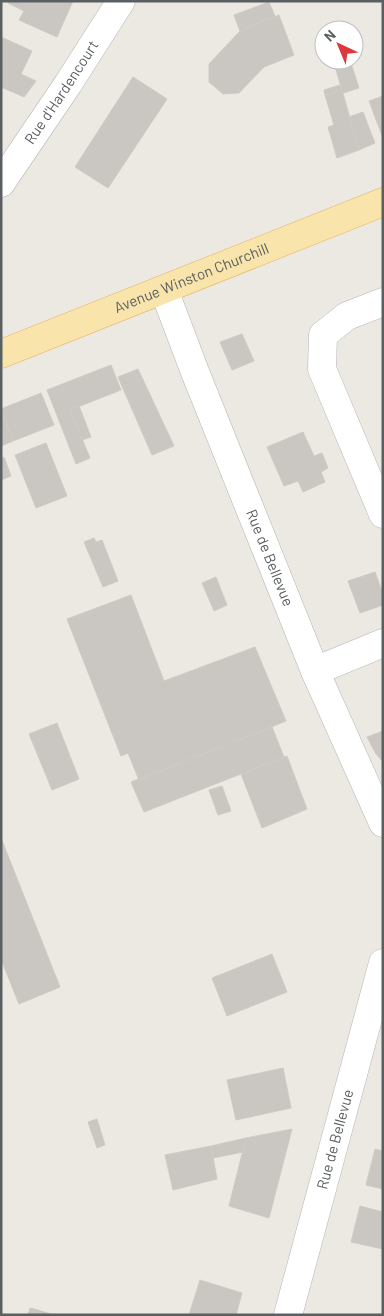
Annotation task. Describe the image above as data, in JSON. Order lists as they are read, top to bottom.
{
  "streets": {
    "main road": ["Avenue Winston Churchill"],
    "street": ["Rue d'Hardencourt", "Rue de Bellevue"]
  },
  "crossings": [
    ["Avenue Winston Churchill", "Rue de Bellevue"]
  ],
  "north": "top left"
}
